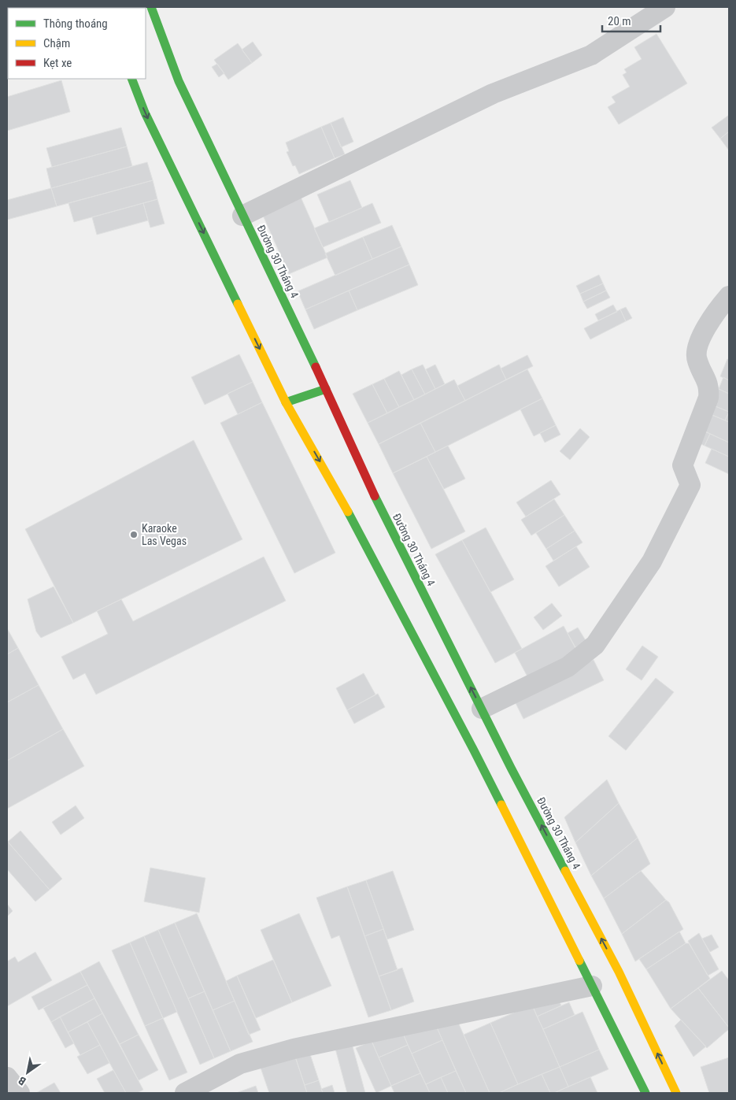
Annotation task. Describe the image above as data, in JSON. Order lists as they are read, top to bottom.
{
  "streets": {
    "main road": ["Đường 30 Tháng 4"]
  },
  "places": ["Karaoke Las Vegas"],
  "legend": ["Thông thoáng", "Chậm", "Kẹt xe"],
  "scale_bar": "20 m",
  "north": "bottom left"
}
